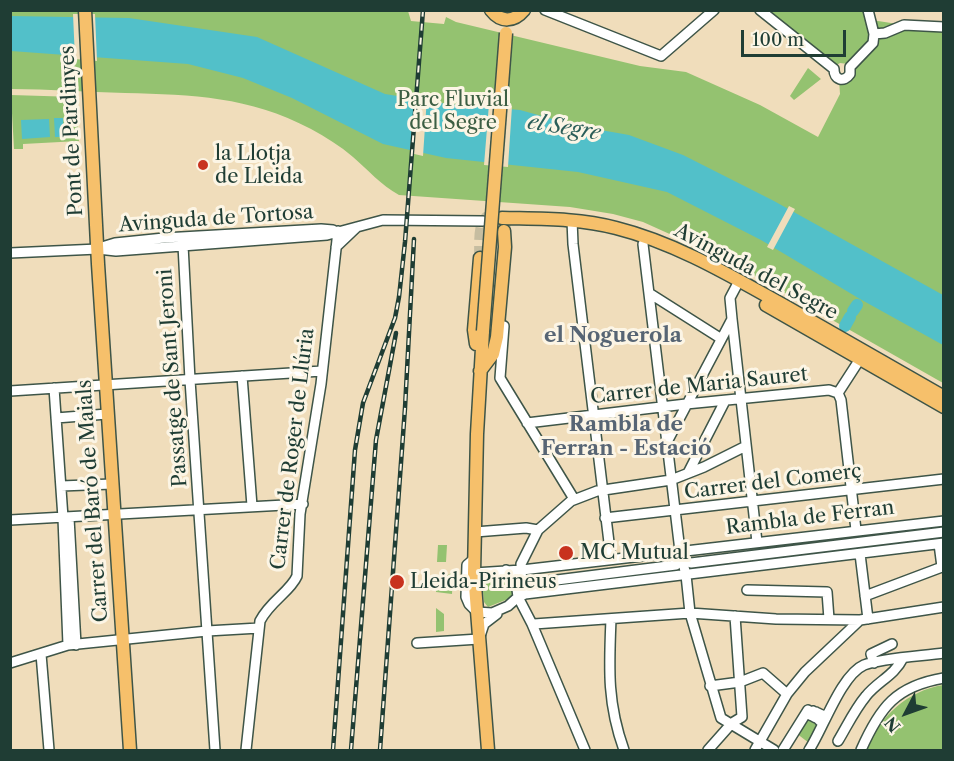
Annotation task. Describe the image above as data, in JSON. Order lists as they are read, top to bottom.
{
  "streets": {
    "main road": ["Pont de Pardinyes", "Avinguda del Segre", "Carrer del Baró de Maials"],
    "street": [
      "Avinguda de Tortosa",
      "Passatge de Sant Jeroni",
      "Carrer de Maria Sauret",
      "Carrer de Roger de Llúria",
      "Carrer del Comerç",
      "Rambla de Ferran"
    ]
  },
  "crossings": [
    ["Pont de Pardinyes", "Avinguda de Tortosa"],
    ["Pont de Pardinyes", "Carrer del Baró de Maials"],
    ["Avinguda de Tortosa", "Passatge de Sant Jeroni"],
    ["Avinguda de Tortosa", "Carrer de Roger de Llúria"],
    ["Avinguda de Tortosa", "Carrer del Baró de Maials"]
  ],
  "districts": ["el Noguerola", "Rambla de Ferran - Estació"],
  "water": ["el Segre"],
  "parks": ["Parc Fluvial del Segre"],
  "places": ["la Llotja de Lleida", "MC Mutual", "Lleida-Pirineus"],
  "scale_bar": "100 m",
  "north": "bottom left"
}
